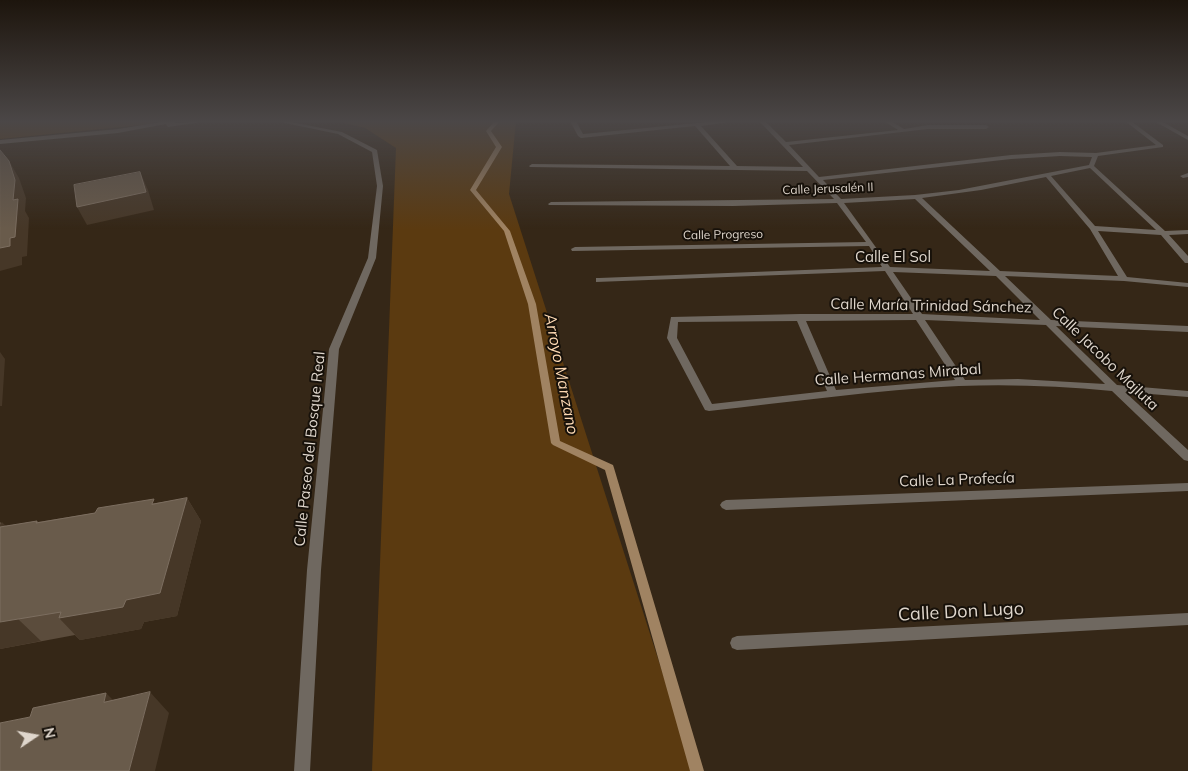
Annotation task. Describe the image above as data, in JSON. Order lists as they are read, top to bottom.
{
  "streets": {
    "street": [
      "Calle Jerusalén II",
      "Calle Progreso",
      "Calle El Sol",
      "Calle María Trinidad Sánchez",
      "Calle Jacobo Majluta",
      "Calle Hermanas Mirabal",
      "Calle Paseo del Bosque Real",
      "Calle La Profecía",
      "Calle Don Lugo"
    ]
  },
  "crossings": [
    ["Calle Jerusalén II", "Calle Jacobo Majluta"],
    ["Calle El Sol", "Calle Jacobo Majluta"],
    ["Calle María Trinidad Sánchez", "Calle Jacobo Majluta"],
    ["Calle María Trinidad Sánchez", "Calle Hermanas Mirabal"],
    ["Calle Jacobo Majluta", "Calle Hermanas Mirabal"]
  ],
  "water": ["Arroyo Manzano"],
  "north": "right"
}
